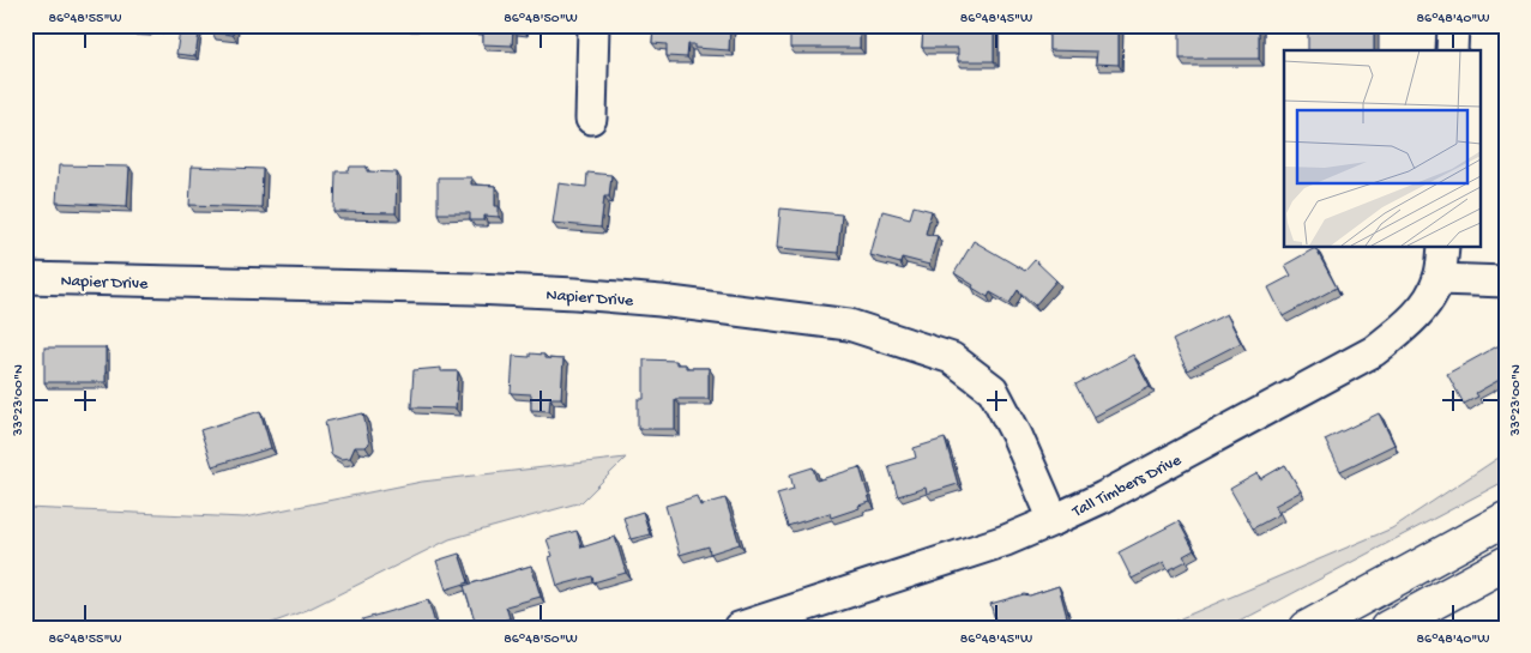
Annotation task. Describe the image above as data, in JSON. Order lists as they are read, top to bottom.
{
  "streets": {
    "street": ["Napier Drive", "Tall Timbers Drive"]
  },
  "crossings": [
    ["Napier Drive", "Tall Timbers Drive"]
  ],
  "coordinates": [
    "86°48'55\"W",
    "86°48'50\"W",
    "86°48'45\"W",
    "86°48'40\"W",
    "33°23'00\"N"
  ]
}
